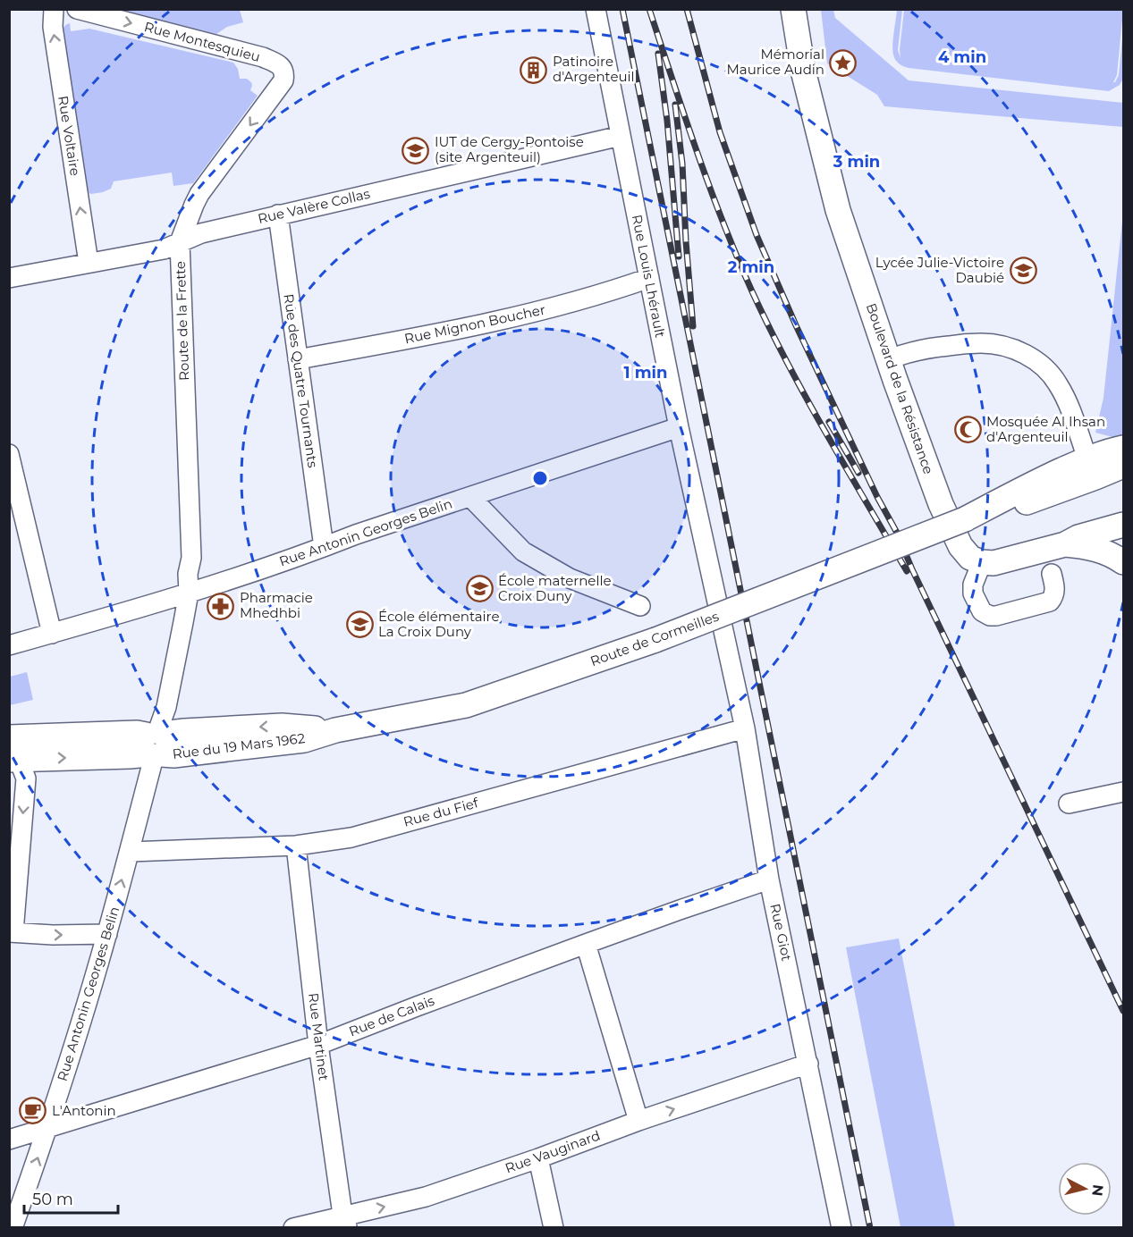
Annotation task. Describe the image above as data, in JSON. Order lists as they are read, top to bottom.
{
  "streets": {
    "main road": ["Boulevard de la Résistance", "Route de Cormeilles", "Rue du 19 Mars 1962"],
    "street": [
      "Rue Montesquieu",
      "Rue Voltaire",
      "Rue Valère Collas",
      "Rue Louis Lhérault",
      "Route de la Frette",
      "Rue Mignon Boucher",
      "Rue des Quatre Tournants",
      "Rue Antonin Georges Belin",
      "Rue du Fief",
      "Rue Giot",
      "Rue de Calais",
      "Rue Martinet",
      "Rue Vauginard"
    ]
  },
  "crossings": [
    ["Rue Montesquieu", "Route de la Frette"],
    ["Rue Voltaire", "Rue Valère Collas"],
    ["Rue Valère Collas", "Rue Louis Lhérault"],
    ["Rue Valère Collas", "Route de la Frette"],
    ["Rue Valère Collas", "Rue des Quatre Tournants"],
    ["Rue Louis Lhérault", "Rue Mignon Boucher"],
    ["Rue Louis Lhérault", "Rue Antonin Georges Belin"],
    ["Rue Louis Lhérault", "Rue Giot"],
    ["Route de la Frette", "Rue Antonin Georges Belin"],
    ["Rue Mignon Boucher", "Rue des Quatre Tournants"],
    ["Rue des Quatre Tournants", "Rue Antonin Georges Belin"],
    ["Rue Antonin Georges Belin", "Rue du 19 Mars 1962"],
    ["Rue Antonin Georges Belin", "Rue du Fief"],
    ["Rue Antonin Georges Belin", "Rue de Calais"],
    ["Route de Cormeilles", "Rue du 19 Mars 1962"],
    ["Rue du Fief", "Rue Giot"],
    ["Rue du Fief", "Rue Martinet"],
    ["Rue Giot", "Rue de Calais"],
    ["Rue Giot", "Rue Vauginard"],
    ["Rue de Calais", "Rue Martinet"],
    ["Rue Martinet", "Rue Vauginard"]
  ],
  "one_way": [
    "Rue Montesquieu",
    "Rue Voltaire",
    "Route de la Frette",
    "Rue Vauginard"
  ],
  "places": {
    "place": ["Mémorial Maurice Audin"],
    "building": ["Patinoire d'Argenteuil"],
    "school or university": [
      "IUT de Cergy-Pontoise (site Argenteuil)",
      "Lycée Julie-Victoire Daubié",
      "École maternelle Croix Duny",
      "École élémentaire La Croix Duny"
    ],
    "mosque": ["Mosquée Al Ihsan d'Argenteuil"],
    "pharmacy": ["Pharmacie Mhedhbi"],
    "cafe": ["L'Antonin"]
  },
  "scale_bar": "50 m",
  "north": "right",
  "rings": [
    "4 min",
    "3 min",
    "2 min",
    "1 min"
  ]
}
